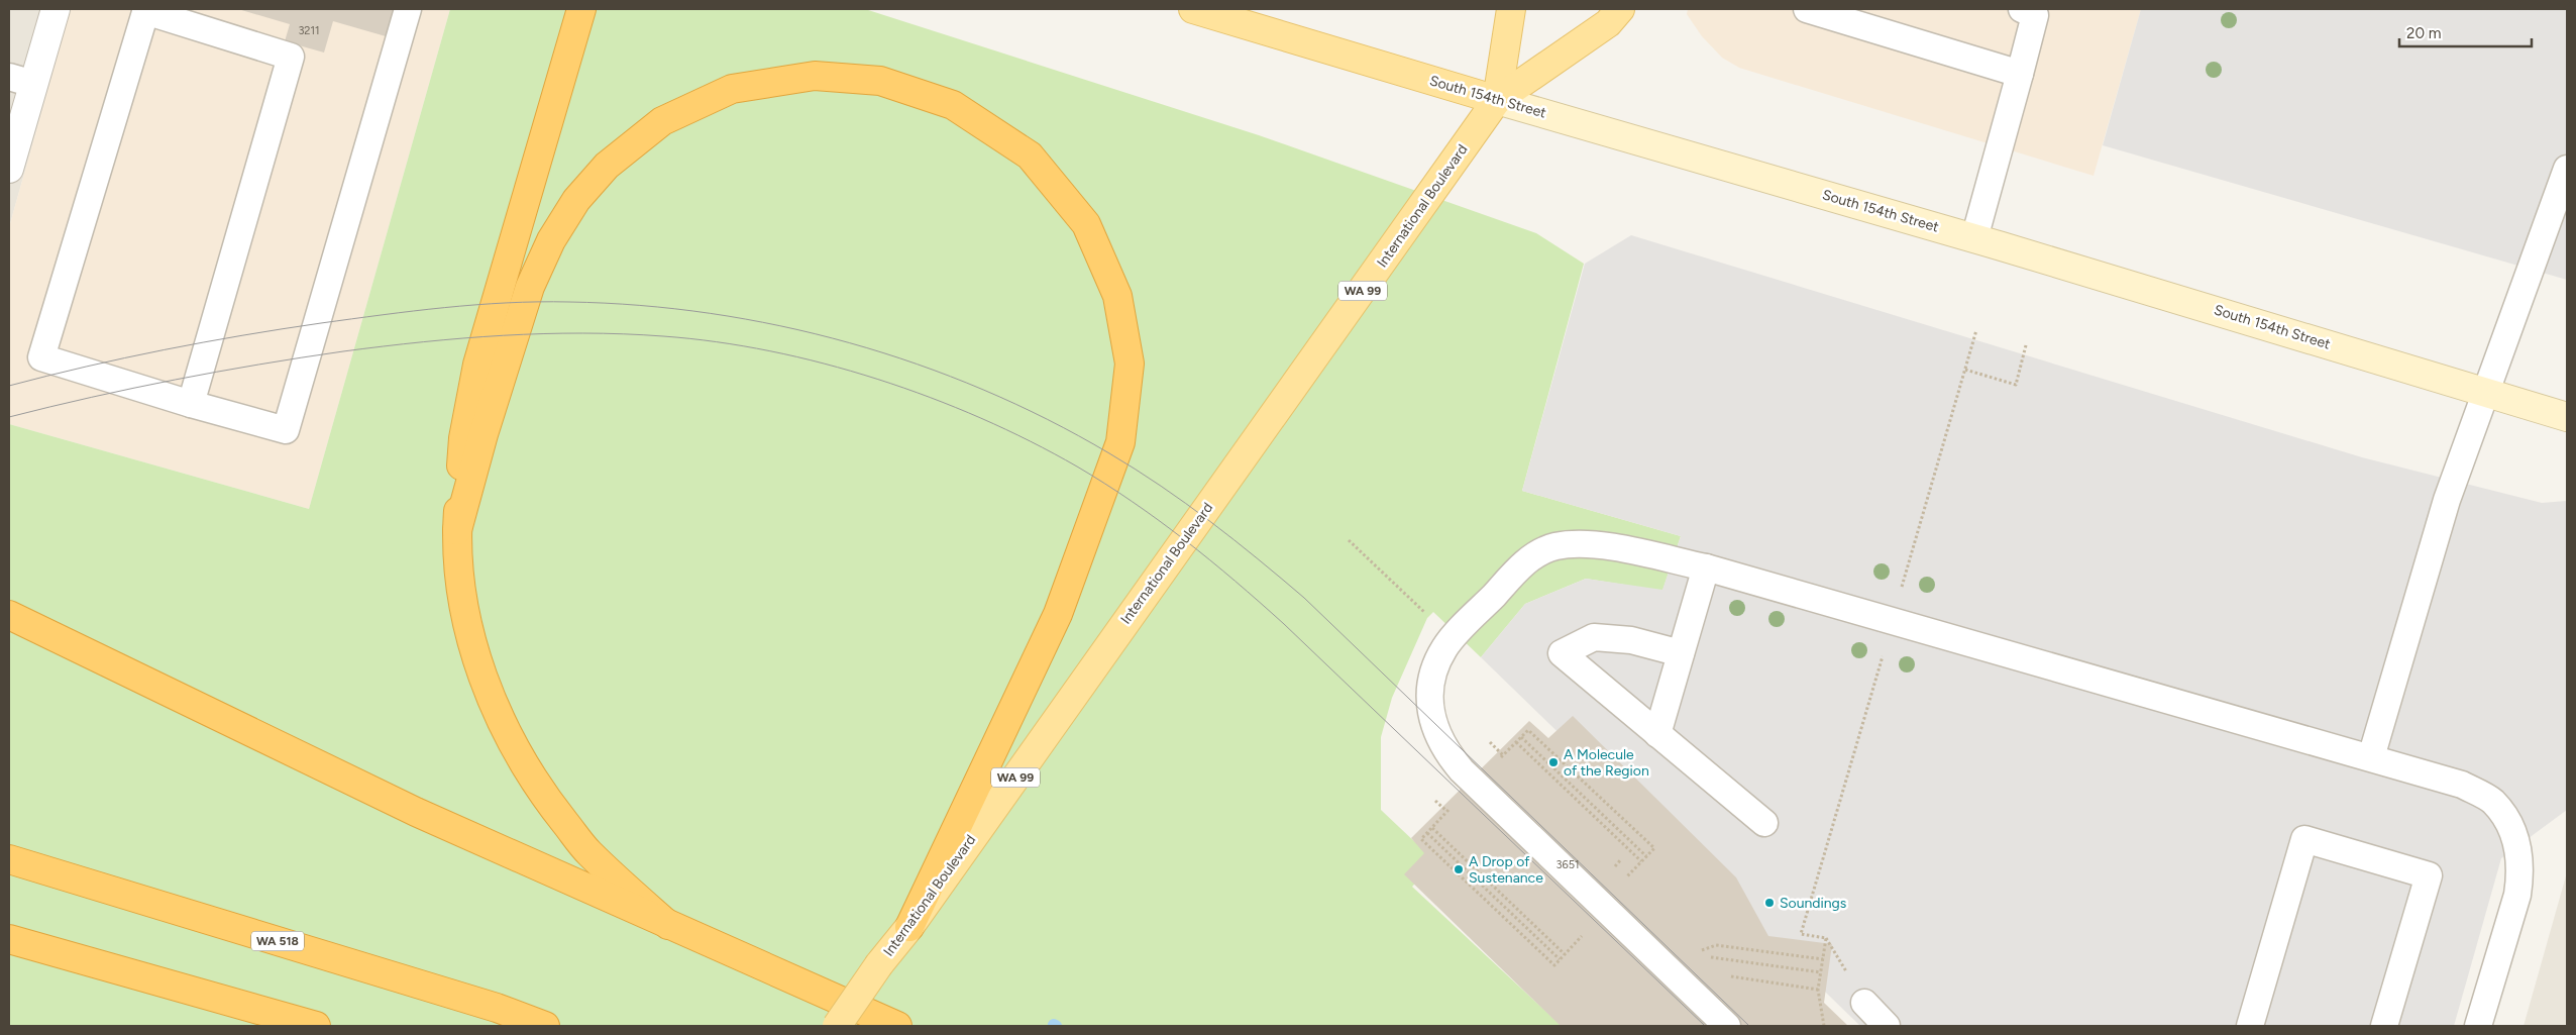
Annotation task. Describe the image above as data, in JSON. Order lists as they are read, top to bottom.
{
  "streets": {
    "highway": ["WA 518"],
    "main road": ["South 154th Street", "International Boulevard", "WA 99"]
  },
  "crossings": [
    ["South 154th Street", "International Boulevard"]
  ],
  "places": ["A Molecule of the Region", "A Drop of Sustenance", "Soundings"],
  "house_numbers": ["3211", "3651"],
  "scale_bar": "20 m"
}
